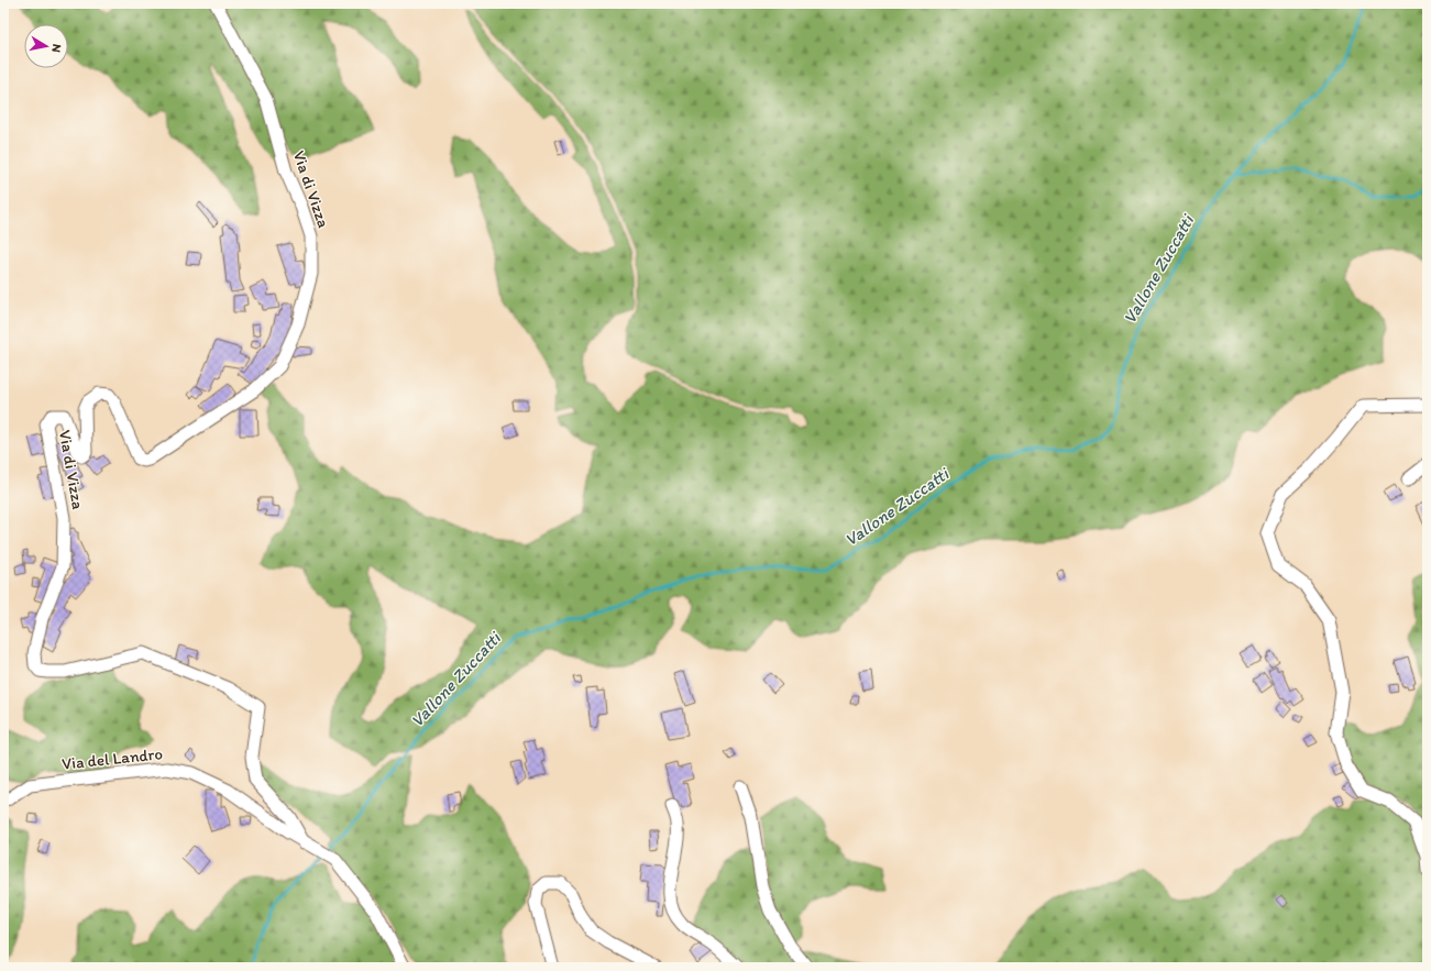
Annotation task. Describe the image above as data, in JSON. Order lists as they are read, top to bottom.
{
  "streets": {
    "street": ["Via di Vizza", "Via del Landro"]
  },
  "crossings": [
    ["Via di Vizza", "Via del Landro"]
  ],
  "water": ["Vallone Zuccatti"],
  "north": "right"
}
